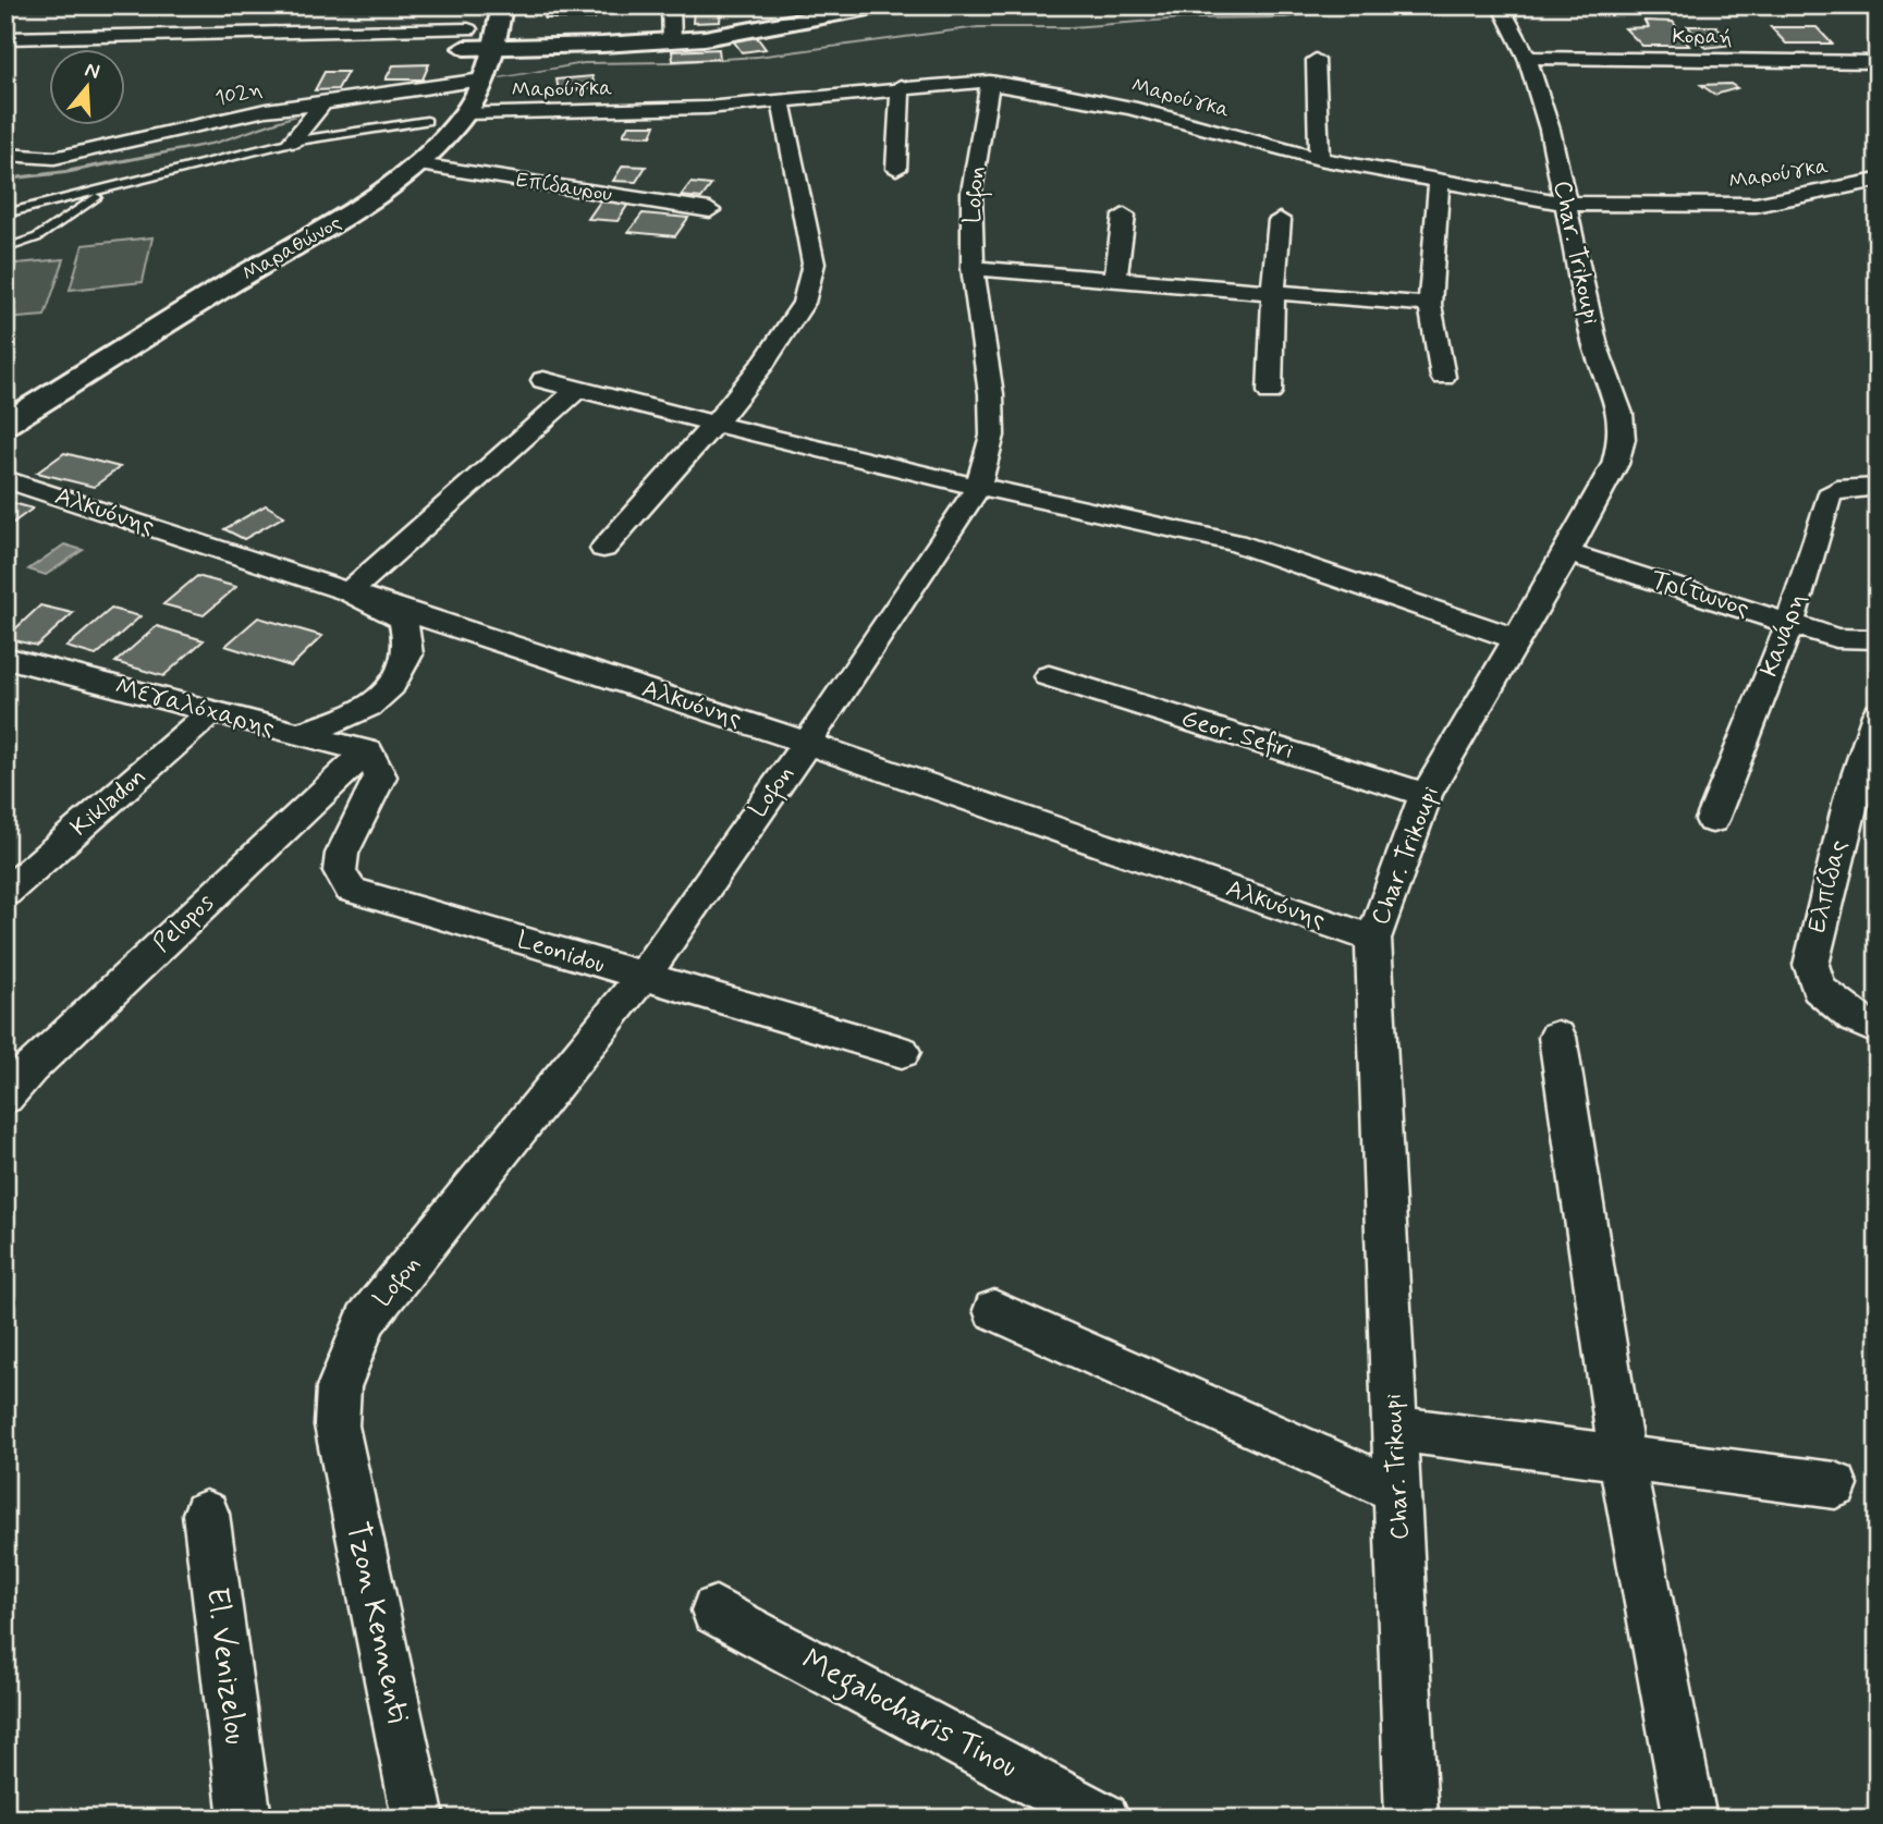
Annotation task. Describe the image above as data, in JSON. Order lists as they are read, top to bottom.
{
  "streets": {
    "main road": ["Μαραθώνος"],
    "street": [
      "Κοραή",
      "Μαρούγκα",
      "102η",
      "Επίδαυρου",
      "Lofon",
      "Char. Trikoupi",
      "Αλκυόνης",
      "Τρίτωνος",
      "Κανάρη",
      "Μεγαλόχαρης",
      "Geor. Sefiri",
      "Kikladon",
      "Ελπίδας",
      "Pelopos",
      "Leonidou",
      "Tzon Kennenti",
      "El. Venizelou",
      "Megalocharis Tinou"
    ]
  },
  "crossings": [
    ["Κοραή", "Char. Trikoupi"],
    ["Μαρούγκα", "Lofon"],
    ["Μαρούγκα", "Μαραθώνος"],
    ["Μαρούγκα", "Char. Trikoupi"],
    ["102η", "Μαραθώνος"],
    ["Επίδαυρου", "Μαραθώνος"],
    ["Lofon", "Αλκυόνης"],
    ["Lofon", "Leonidou"],
    ["Lofon", "Tzon Kennenti"],
    ["Char. Trikoupi", "Αλκυόνης"],
    ["Char. Trikoupi", "Τρίτωνος"],
    ["Char. Trikoupi", "Geor. Sefiri"],
    ["Τρίτωνος", "Κανάρη"],
    ["Μεγαλόχαρης", "Kikladon"],
    ["Μεγαλόχαρης", "Pelopos"],
    ["Μεγαλόχαρης", "Leonidou"],
    ["Pelopos", "Leonidou"]
  ],
  "north": "top"
}
